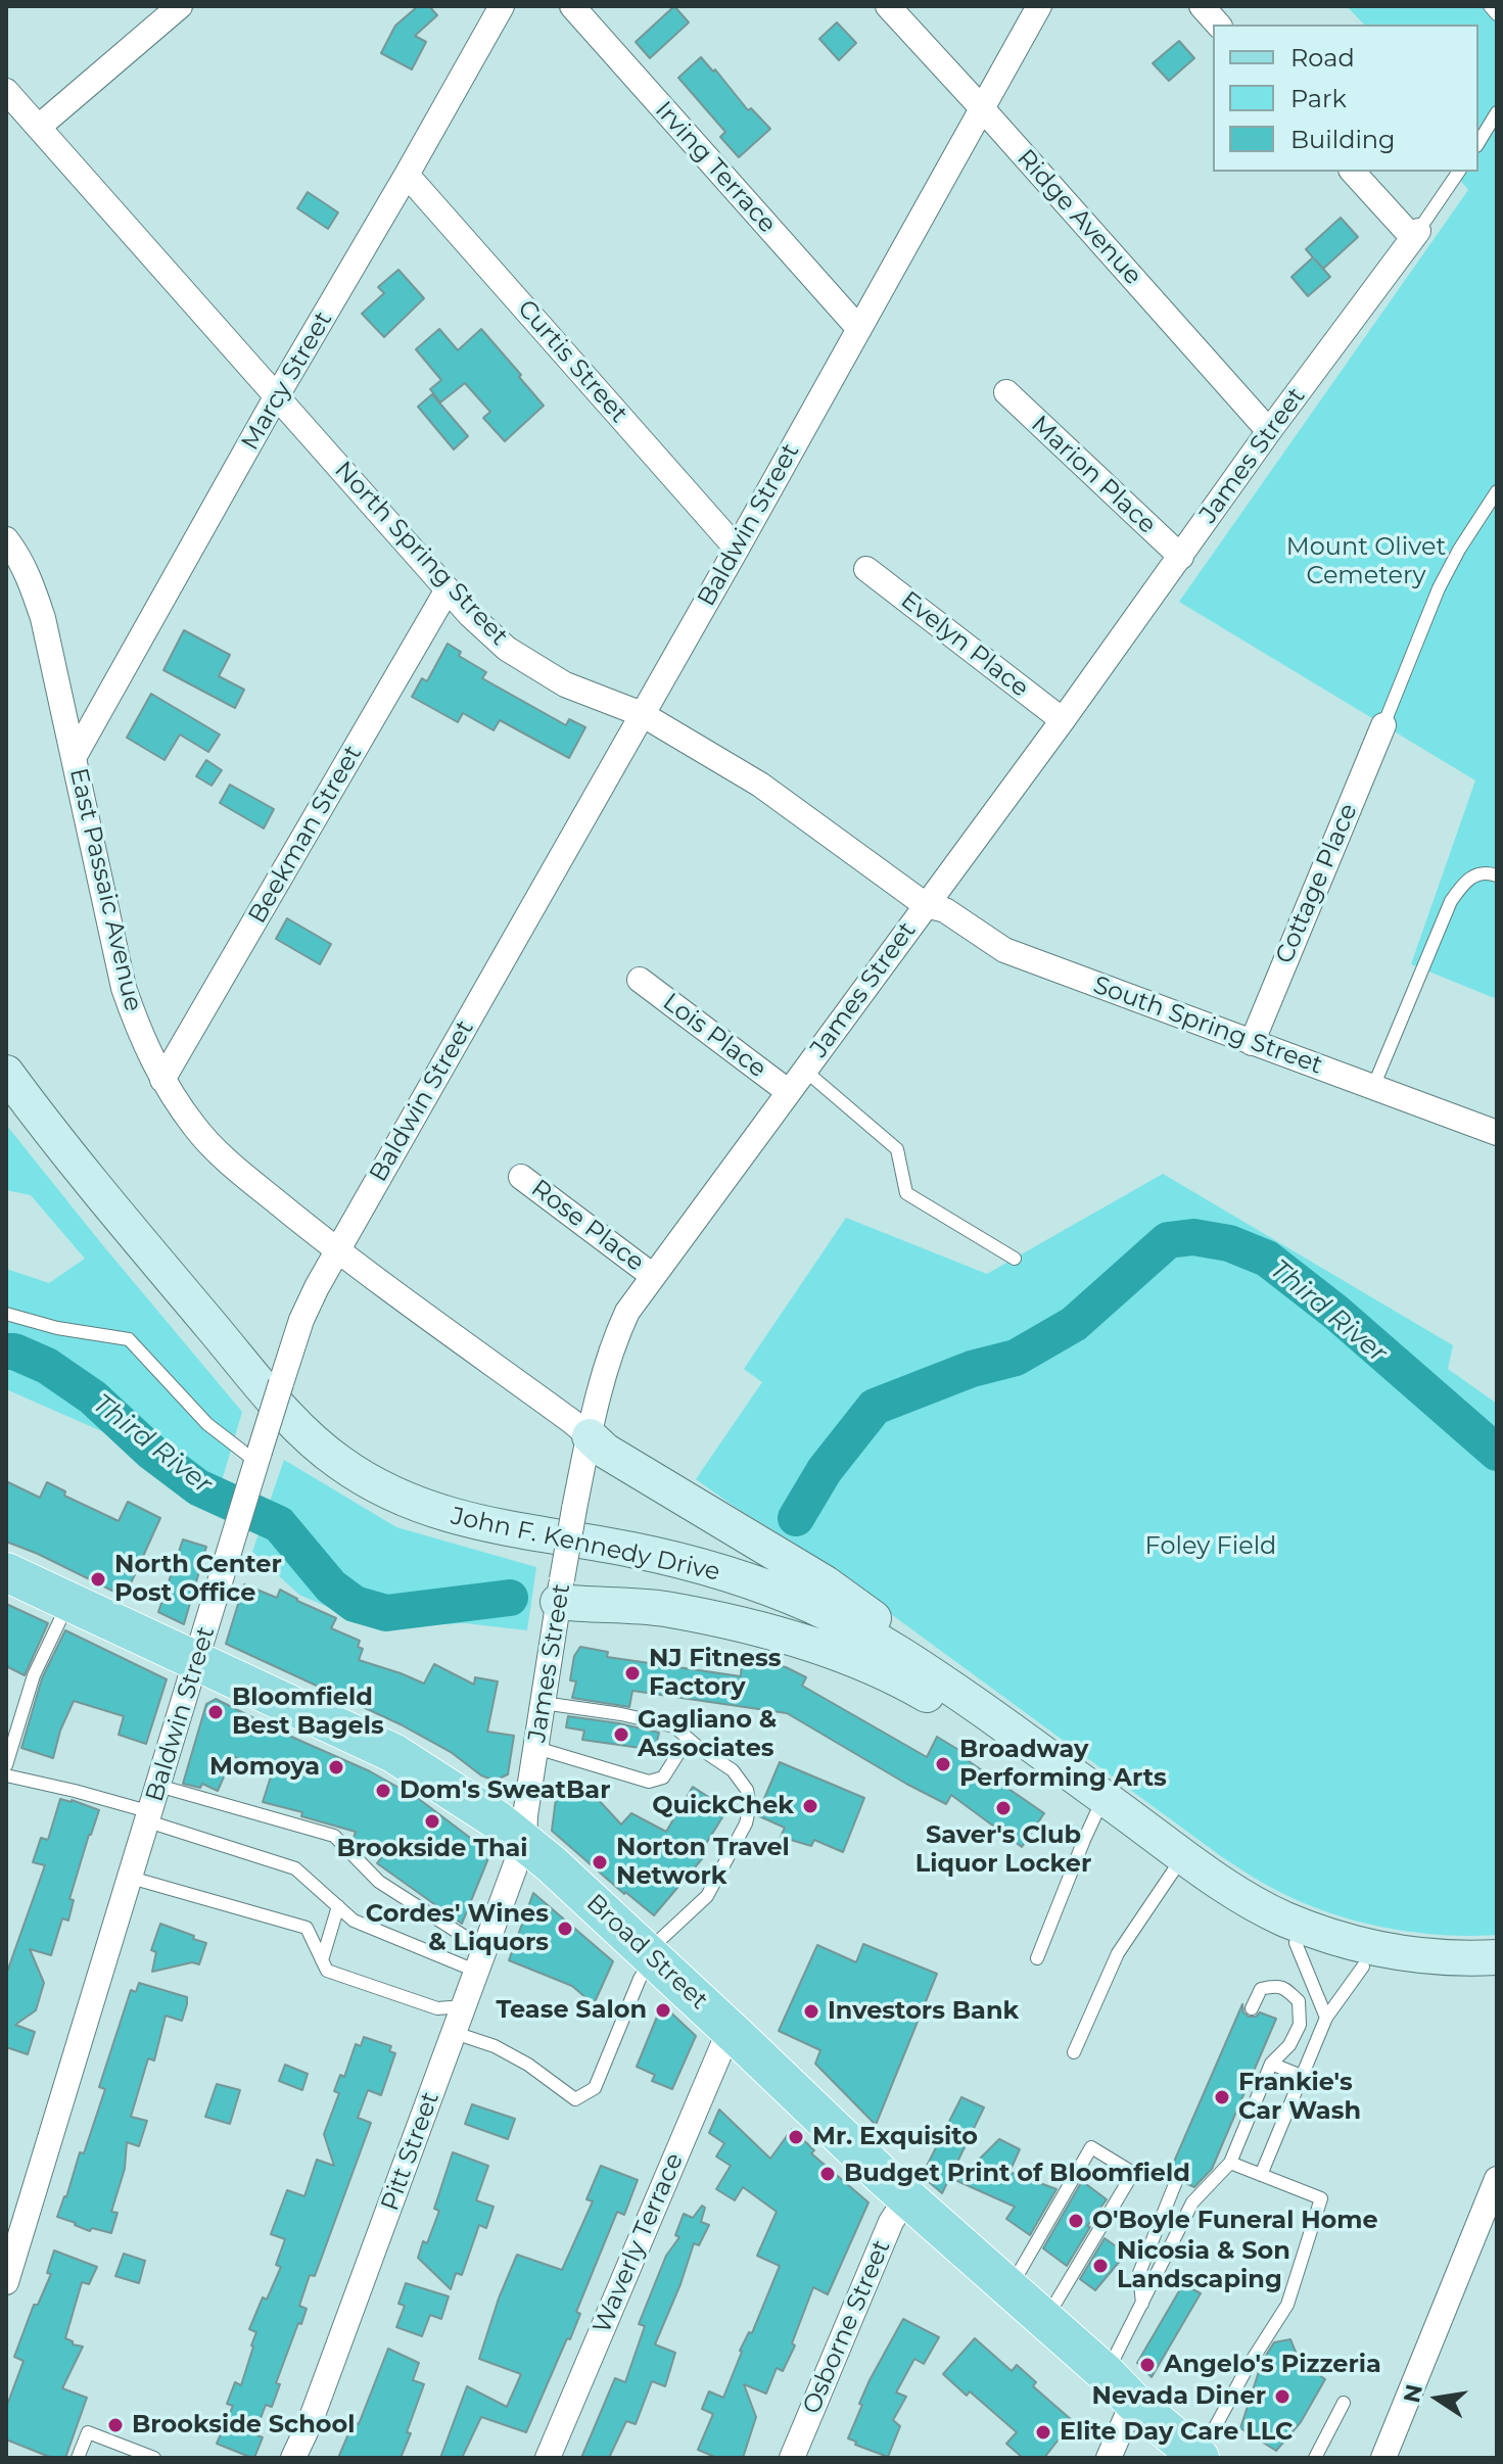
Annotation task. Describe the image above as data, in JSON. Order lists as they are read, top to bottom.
{
  "streets": {
    "main road": ["John F. Kennedy Drive", "Broad Street"],
    "street": [
      "Irving Terrace",
      "Ridge Avenue",
      "Curtis Street",
      "Marcy Street",
      "James Street",
      "Marion Place",
      "Baldwin Street",
      "North Spring Street",
      "Evelyn Place",
      "Beekman Street",
      "Cottage Place",
      "East Passaic Avenue",
      "South Spring Street",
      "Lois Place",
      "Rose Place",
      "Pitt Street",
      "Waverly Terrace",
      "Osborne Street"
    ]
  },
  "crossings": [
    ["Irving Terrace", "Baldwin Street"],
    ["Ridge Avenue", "James Street"],
    ["Ridge Avenue", "Baldwin Street"],
    ["Curtis Street", "Marcy Street"],
    ["Curtis Street", "Baldwin Street"],
    ["Marcy Street", "North Spring Street"],
    ["Marcy Street", "East Passaic Avenue"],
    ["James Street", "Marion Place"],
    ["James Street", "North Spring Street"],
    ["James Street", "Evelyn Place"],
    ["James Street", "East Passaic Avenue"],
    ["James Street", "South Spring Street"],
    ["James Street", "Lois Place"],
    ["James Street", "Rose Place"],
    ["James Street", "Broad Street"],
    ["James Street", "Pitt Street"],
    ["Baldwin Street", "North Spring Street"],
    ["Baldwin Street", "East Passaic Avenue"],
    ["Baldwin Street", "Broad Street"],
    ["North Spring Street", "Beekman Street"],
    ["North Spring Street", "South Spring Street"],
    ["Beekman Street", "East Passaic Avenue"],
    ["Cottage Place", "South Spring Street"],
    ["Broad Street", "Pitt Street"],
    ["Broad Street", "Waverly Terrace"],
    ["Broad Street", "Osborne Street"]
  ],
  "water": ["Third River"],
  "parks": ["Mount Olivet Cemetery", "Foley Field"],
  "places": [
    "North Center Post Office",
    "NJ Fitness Factory",
    "Bloomfield Best Bagels",
    "Gagliano & Associates",
    "Broadway Performing Arts",
    "Momoya",
    "Dom's SweatBar",
    "QuickChek",
    "Saver's Club Liquor Locker",
    "Brookside Thai",
    "Norton Travel Network",
    "Cordes' Wines & Liquors",
    "Tease Salon",
    "Investors Bank",
    "Frankie's Car Wash",
    "Mr. Exquisito",
    "Budget Print of Bloomfield",
    "O'Boyle Funeral Home",
    "Nicosia & Son Landscaping",
    "Angelo's Pizzeria",
    "Nevada Diner",
    "Brookside School",
    "Elite Day Care LLC"
  ],
  "legend": ["Road", "Park", "Building"],
  "north": "left"
}
